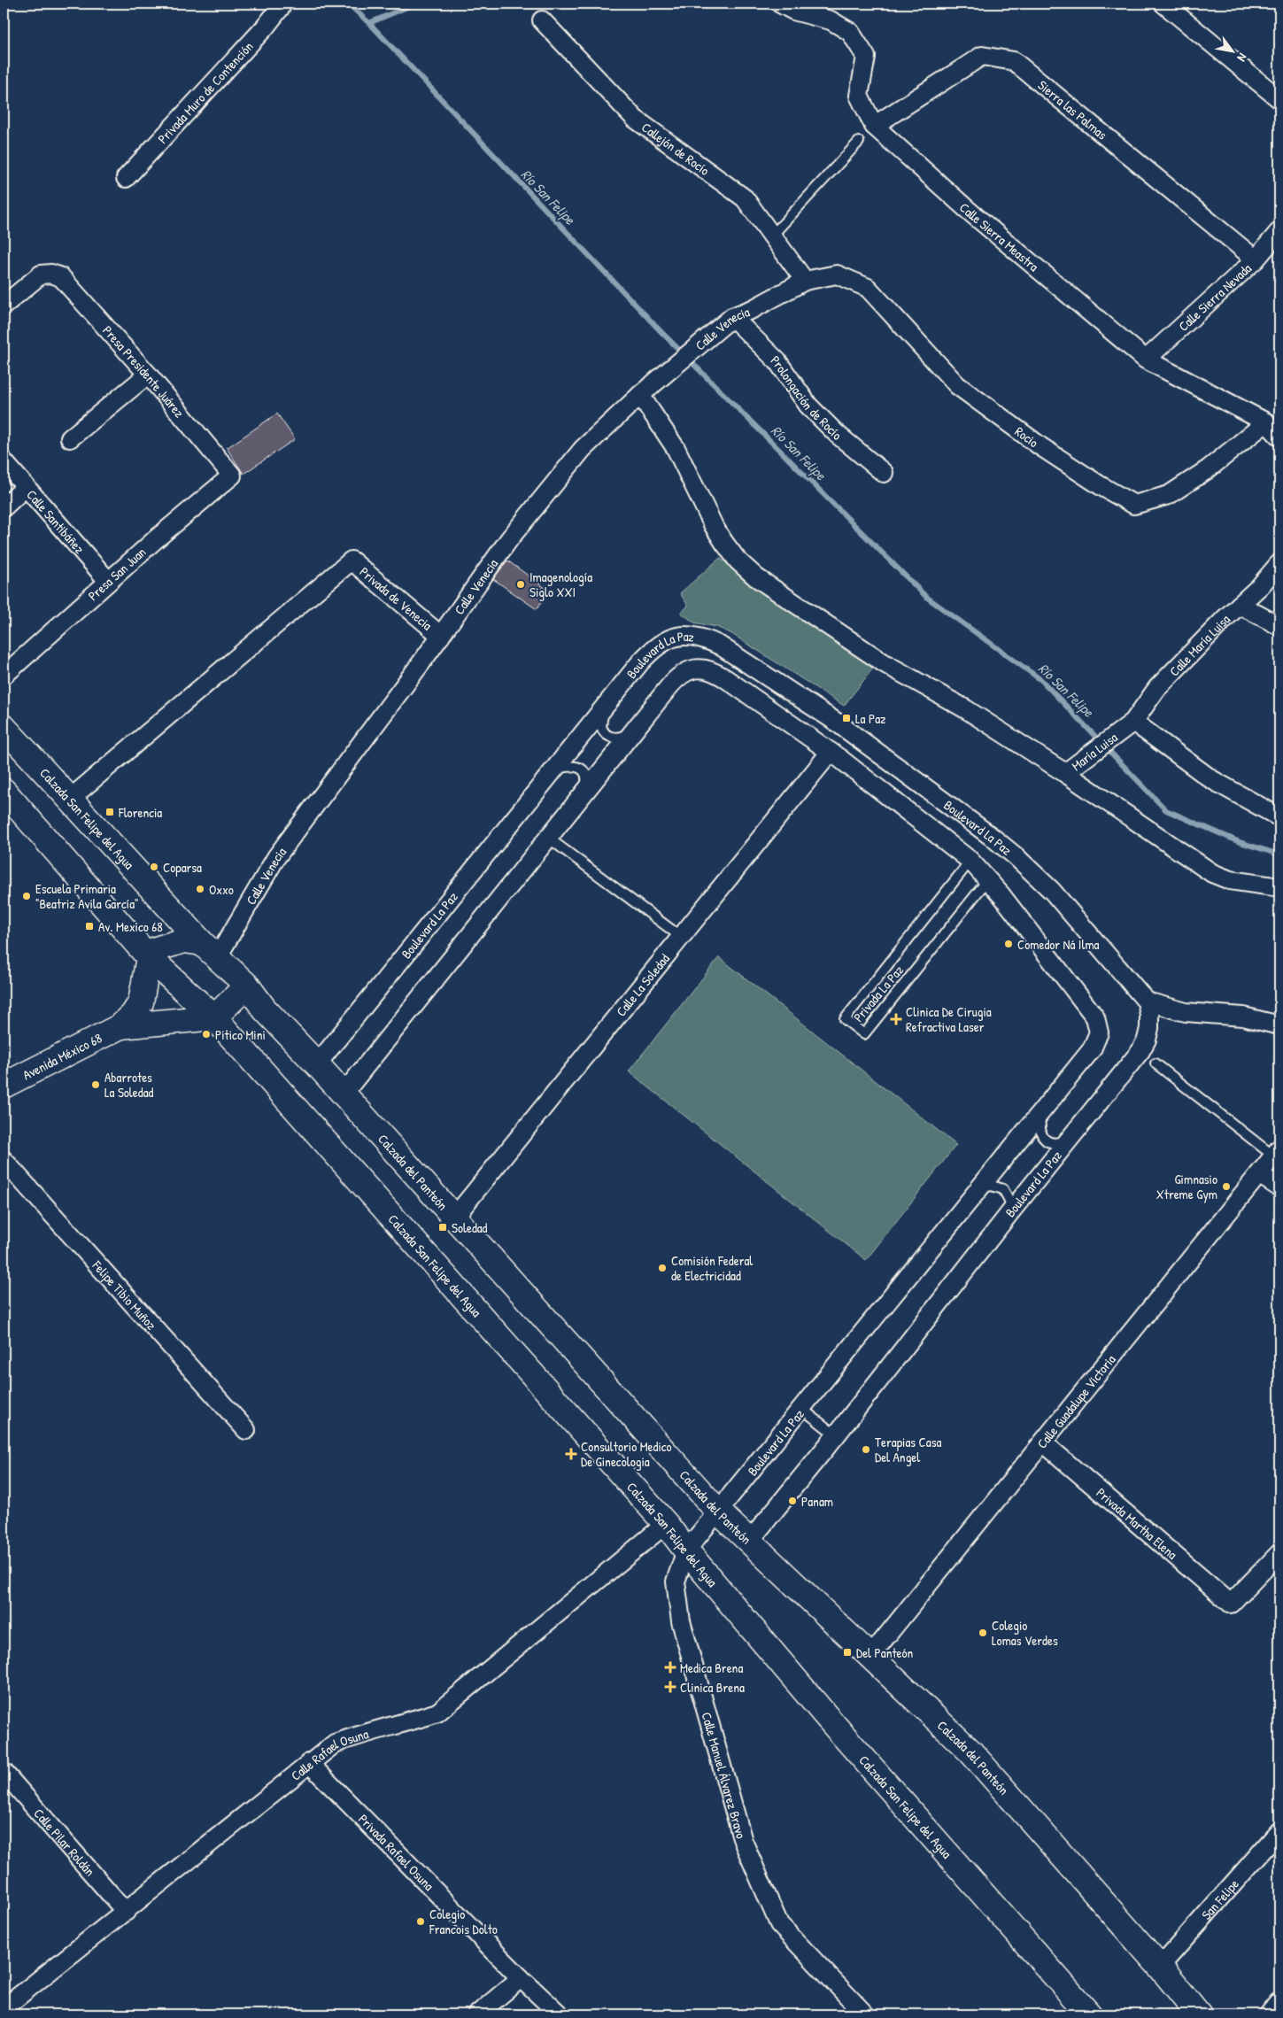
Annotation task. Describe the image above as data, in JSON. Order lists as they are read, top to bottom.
{
  "streets": {
    "main road": ["Calzada San Felipe del Agua", "Avenida México 68", "Calzada del Panteón"],
    "street": [
      "Privada Muro de Contención",
      "Sierra las Palmas",
      "Callejón de Rocío",
      "Calle Sierra Meastra",
      "Calle Sierra Nevada",
      "Calle Venecia",
      "Presa Presidente Juárez",
      "Prolongación de Rocío",
      "Rocio",
      "Calle Santibáñez",
      "Presa San Juan",
      "Privada de Venecia",
      "Calle María Luisa",
      "Boulevard La Paz",
      "María Luisa",
      "Calle La Soledad",
      "Felipe Tibio Muñoz",
      "Calle Guadalupe Victoria",
      "Privada Martha Elena",
      "Calle Rafael Osuna",
      "Calle Manuel Álvarez Bravo",
      "Calle Pilar Roldán",
      "Privada Rafael Osuna",
      "San Felipe"
    ],
    "lane": ["Privada La Paz"]
  },
  "crossings": [
    ["Sierra las Palmas", "Calle Sierra Meastra"],
    ["Sierra las Palmas", "Calle Sierra Nevada"],
    ["Callejón de Rocío", "Calle Venecia"],
    ["Callejón de Rocío", "Rocio"],
    ["Calle Sierra Meastra", "Calle Sierra Nevada"],
    ["Calle Sierra Meastra", "Rocio"],
    ["Calle Venecia", "Prolongación de Rocío"],
    ["Calle Venecia", "Rocio"],
    ["Calle Venecia", "Privada de Venecia"],
    ["Calle Venecia", "Calzada San Felipe del Agua"],
    ["Presa Presidente Juárez", "Presa San Juan"],
    ["Calle Santibáñez", "Presa San Juan"],
    ["Privada de Venecia", "Calzada San Felipe del Agua"],
    ["Calle María Luisa", "María Luisa"],
    ["Boulevard La Paz", "Calle La Soledad"],
    ["Boulevard La Paz", "Privada La Paz"],
    ["Boulevard La Paz", "Calzada del Panteón"],
    ["Boulevard La Paz", "Calle Manuel Álvarez Bravo"],
    ["Calzada San Felipe del Agua", "Avenida México 68"],
    ["Calzada San Felipe del Agua", "Calzada del Panteón"],
    ["Calzada San Felipe del Agua", "Calle Rafael Osuna"],
    ["Calzada San Felipe del Agua", "Calle Manuel Álvarez Bravo"],
    ["Calle La Soledad", "Calzada del Panteón"],
    ["Calzada del Panteón", "Calle Guadalupe Victoria"],
    ["Calzada del Panteón", "Calle Manuel Álvarez Bravo"],
    ["Calzada del Panteón", "San Felipe"],
    ["Calle Guadalupe Victoria", "Privada Martha Elena"],
    ["Calle Rafael Osuna", "Calle Pilar Roldán"],
    ["Calle Rafael Osuna", "Privada Rafael Osuna"]
  ],
  "water": ["Río San Felipe"],
  "places": {
    "other": [
      "Imagenología Siglo XXI",
      "Coparsa",
      "Oxxo",
      "Escuela Primaria \"Beatriz Avila García\"",
      "Comedor Ná Ilma",
      "Pitico Mini",
      "Abarrotes La Soledad",
      "Gimnasio Xtreme Gym",
      "Comisión Federal de Electricidad",
      "Terapias Casa Del Angel",
      "Panam",
      "Colegio Lomas Verdes",
      "Colegio Francois Dolto"
    ],
    "transit": [
      "La Paz",
      "Florencia",
      "Av. Mexico 68",
      "Soledad",
      "Del Panteón"
    ],
    "health": [
      "Clinica De Cirugia Refractiva Laser",
      "Consultorio Medico De Ginecologia",
      "Medica Brena",
      "Clinica Brena"
    ]
  },
  "north": "bottom right"
}
